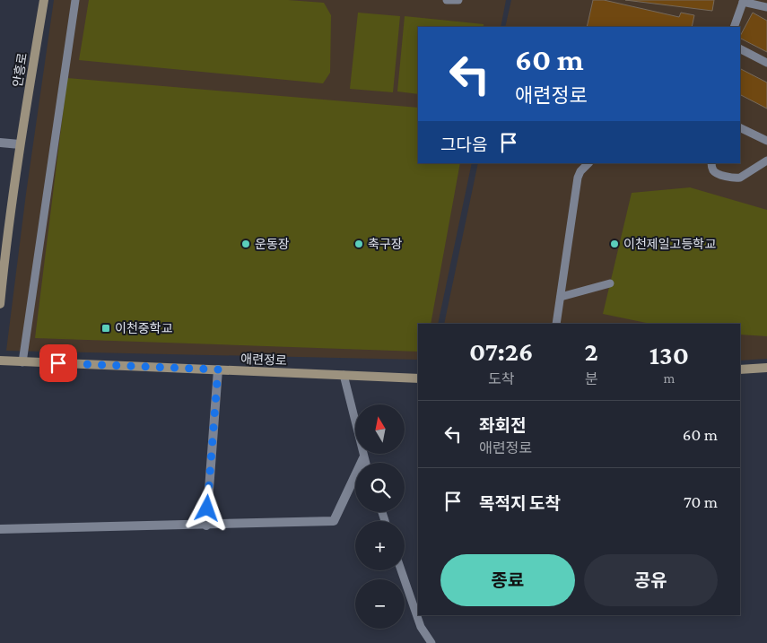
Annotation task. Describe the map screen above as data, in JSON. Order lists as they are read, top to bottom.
{
  "streets": {
    "street": ["안흥로", "애련정로"]
  },
  "places": {
    "other": ["운동장", "축구장", "이천제일고등학교"],
    "transit": ["이천중학교"]
  },
  "north": "top",
  "page": {
    "turn": ["60 m", "애련정로"],
    "then": "그다음",
    "eta": [
      "07:26",
      "도착",
      "2",
      "분",
      "130",
      "m"
    ],
    "list": [
      {
        "name": "좌회전",
        "note": "애련정로",
        "value": "60 m"
      },
      {
        "name": "목적지 도착",
        "value": "70 m"
      }
    ],
    "map_buttons": ["+", "−"],
    "buttons": ["종료", "공유"]
  }
}
